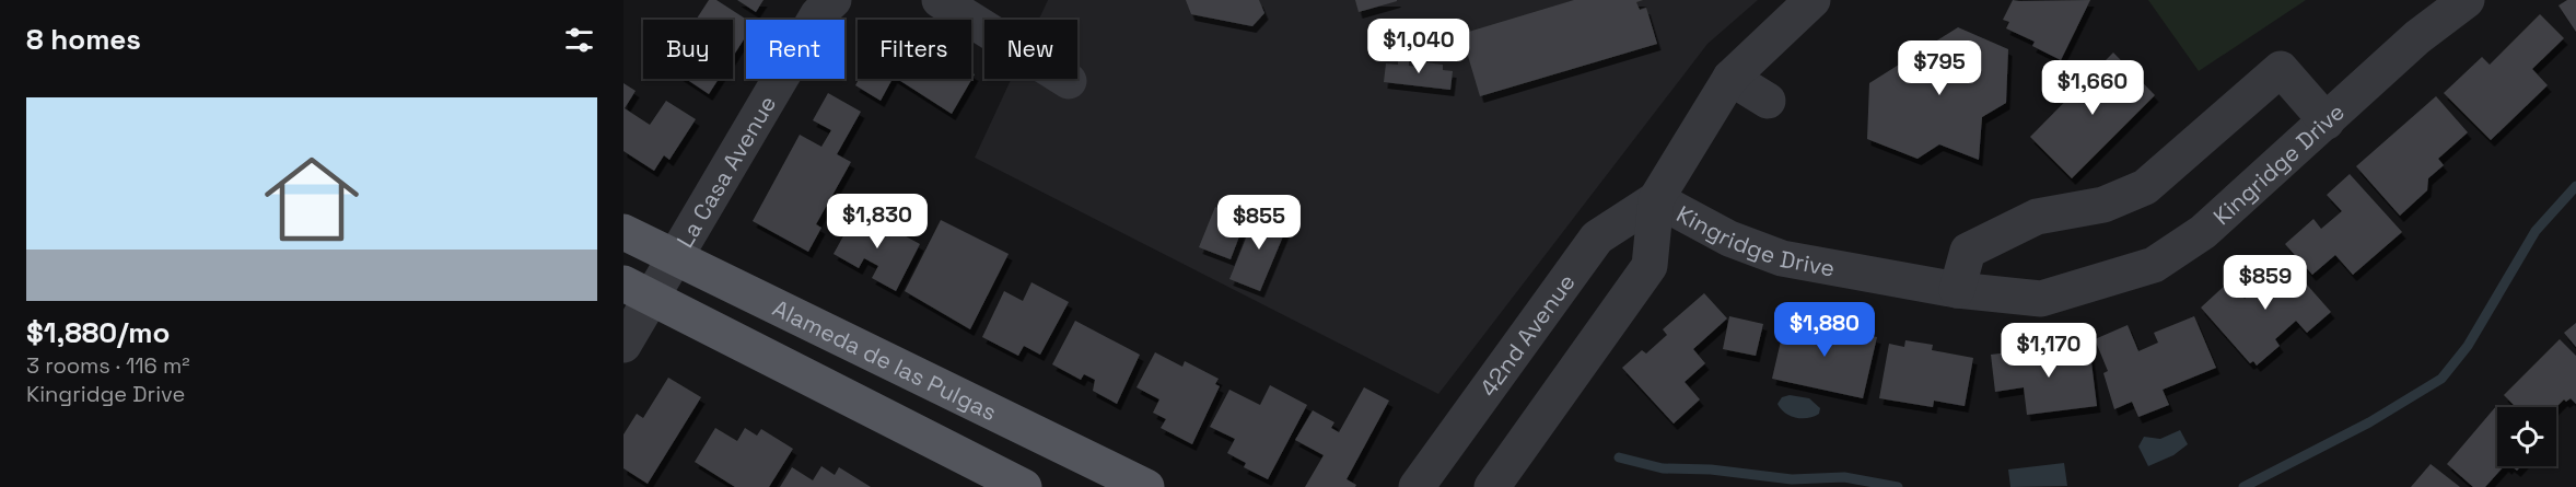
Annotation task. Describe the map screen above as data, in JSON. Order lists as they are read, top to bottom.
{
  "streets": {
    "main road": ["Alameda de las Pulgas"],
    "street": ["Kingridge Drive", "La Casa Avenue", "42nd Avenue"]
  },
  "crossings": [
    ["Kingridge Drive", "42nd Avenue"],
    ["La Casa Avenue", "Alameda de las Pulgas"]
  ],
  "page": {
    "heading": "8 homes",
    "price": [
      "$1,040",
      "$795",
      "$1,660",
      "$1,830",
      "$855",
      "$859",
      "$1,880",
      "$1,170"
    ],
    "chip": [
      "Buy",
      "Rent",
      "Filters",
      "New"
    ],
    "list": [
      {
        "name": "$1,880/mo",
        "note": "3 rooms · 116 m² · Kingridge Drive"
      }
    ]
  }
}
